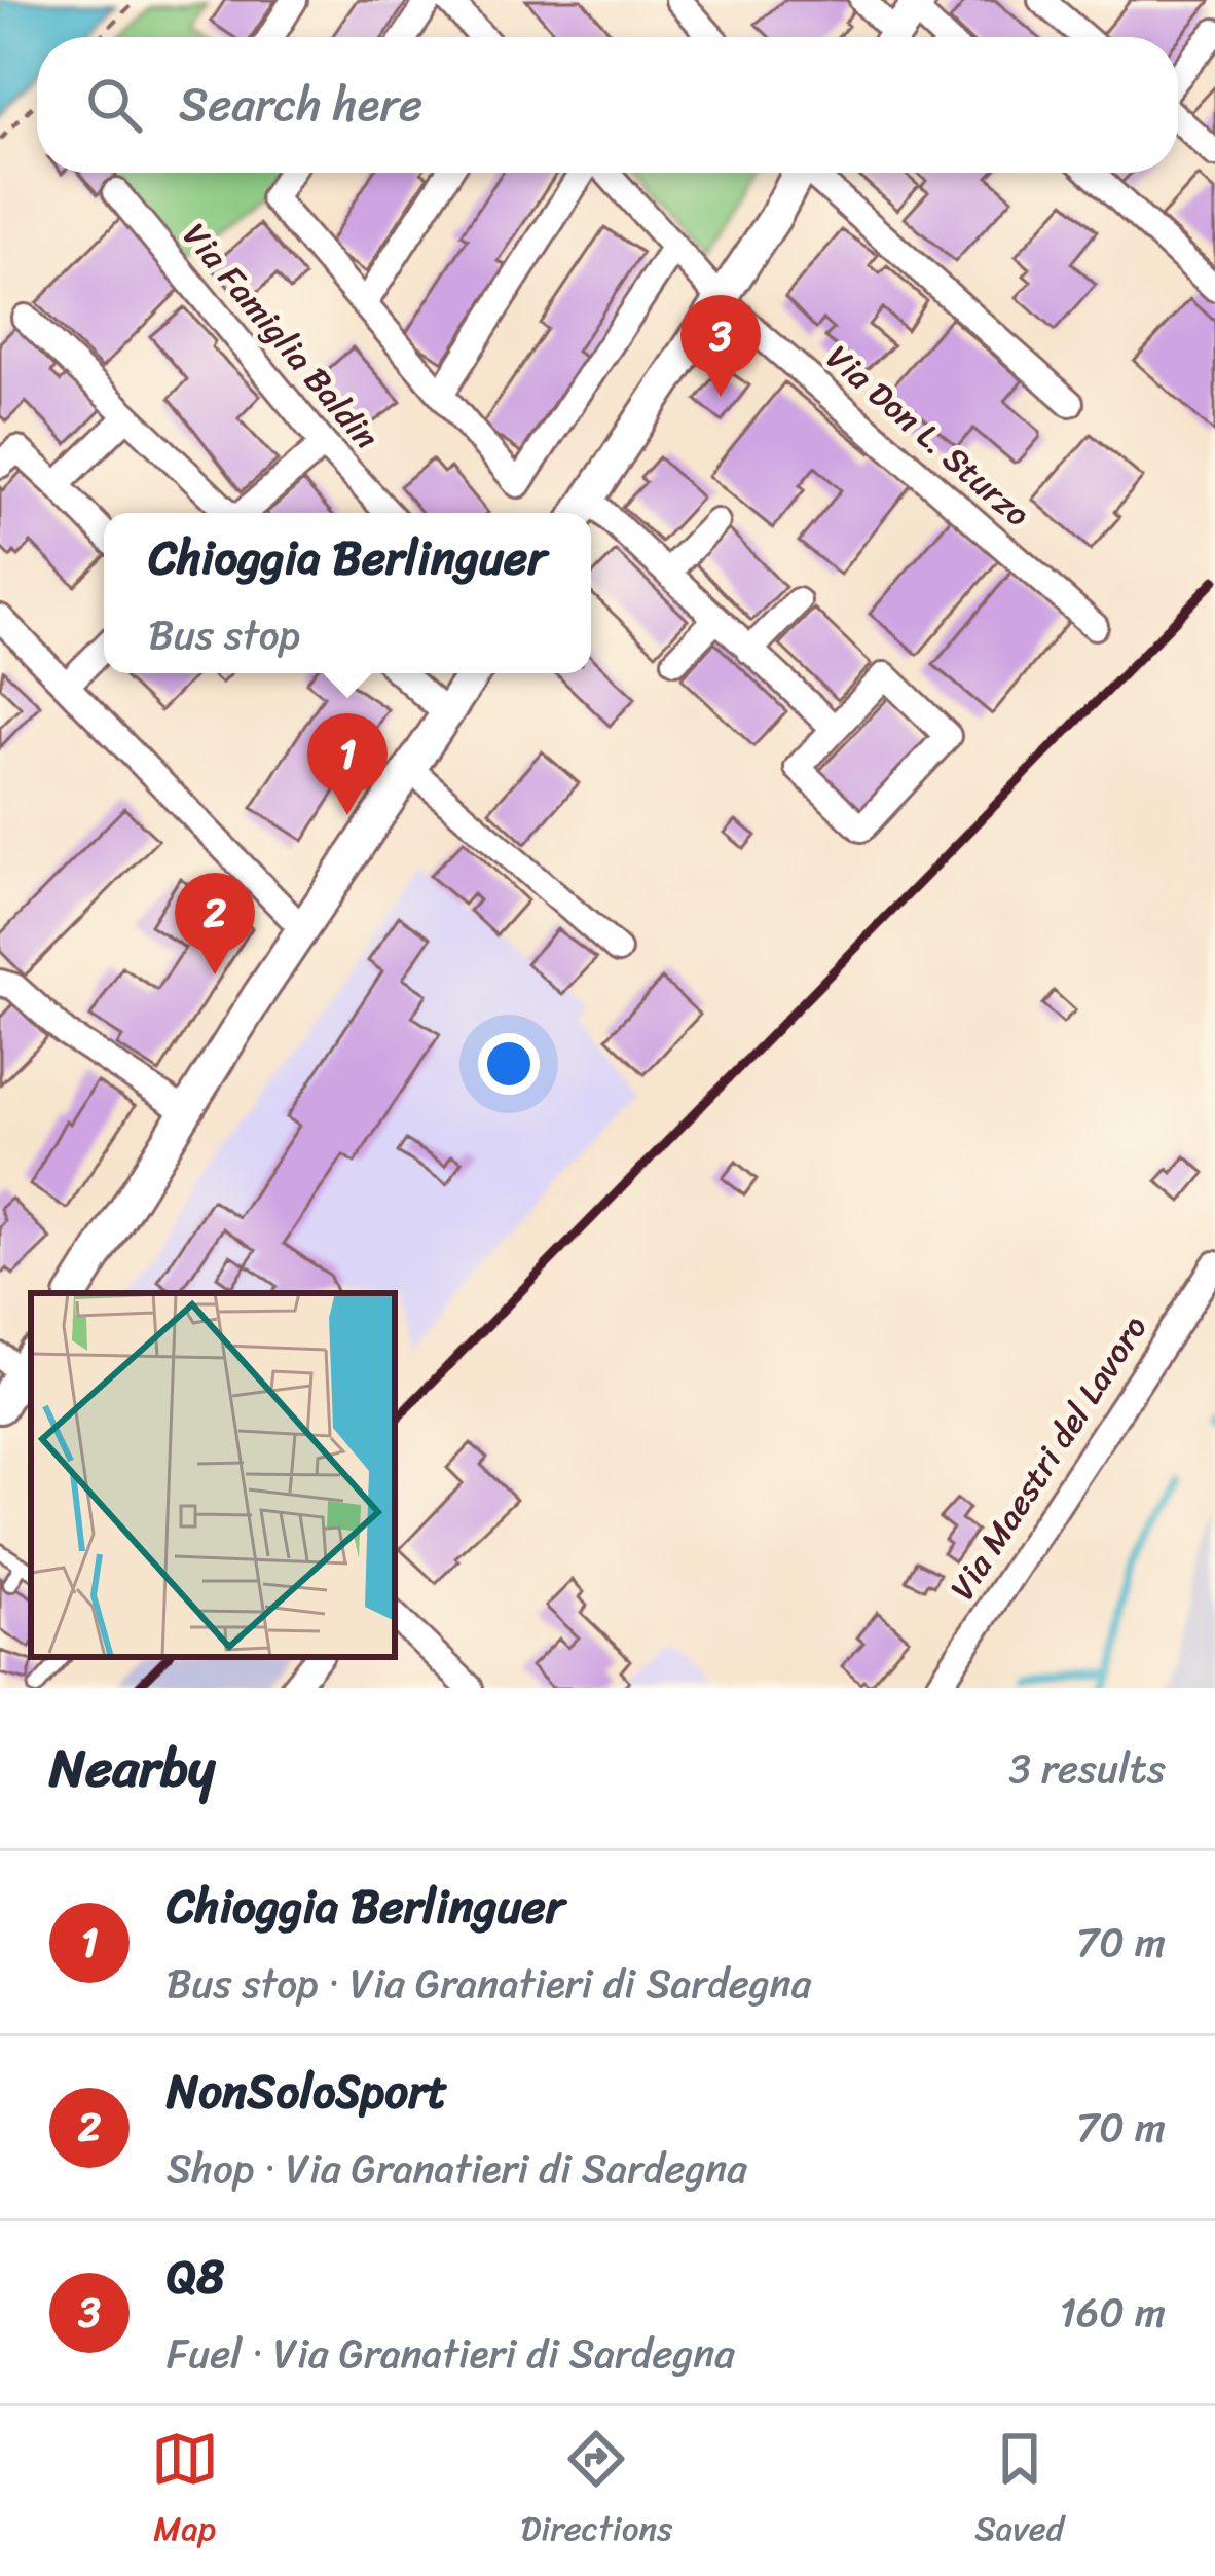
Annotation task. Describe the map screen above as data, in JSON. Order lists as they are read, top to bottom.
{
  "streets": {
    "street": ["Via Famiglia Baldin", "Via Don L. Sturzo", "Via Maestri del Lavoro"]
  },
  "page": {
    "search": "Search here",
    "pins": ["3", "1", "2"],
    "popup": ["Chioggia Berlinguer", "Bus stop"],
    "heading": ["Nearby", "3 results"],
    "list": [
      {
        "mark": "1",
        "name": "Chioggia Berlinguer",
        "note": "Bus stop · Via Granatieri di Sardegna",
        "value": "70 m"
      },
      {
        "mark": "2",
        "name": "NonSoloSport",
        "note": "Shop · Via Granatieri di Sardegna",
        "value": "70 m"
      },
      {
        "mark": "3",
        "name": "Q8",
        "note": "Fuel · Via Granatieri di Sardegna",
        "value": "160 m"
      }
    ],
    "nav": ["Map", "Directions", "Saved"]
  }
}
